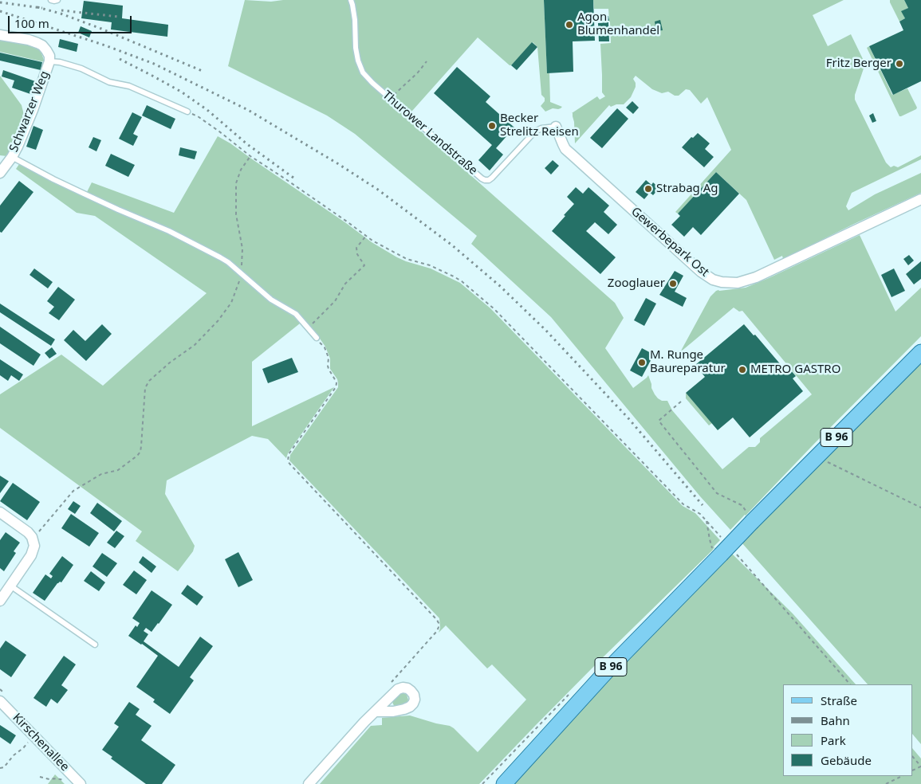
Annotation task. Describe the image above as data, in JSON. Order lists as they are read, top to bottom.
{
  "streets": {
    "main road": ["B 96"],
    "street": ["Schwarzer Weg", "Gewerbepark Ost", "Kirschenallee"],
    "lane": ["Thurower Landstraße"]
  },
  "crossings": [
    ["Thurower Landstraße", "Gewerbepark Ost"]
  ],
  "places": [
    "Agon Blumenhandel",
    "Fritz Berger",
    "Becker Strelitz Reisen",
    "Strabag Ag",
    "Zooglauer",
    "M. Runge Baureparatur",
    "METRO GASTRO"
  ],
  "legend": [
    "Straße",
    "Bahn",
    "Park",
    "Gebäude"
  ],
  "scale_bar": "100 m"
}
